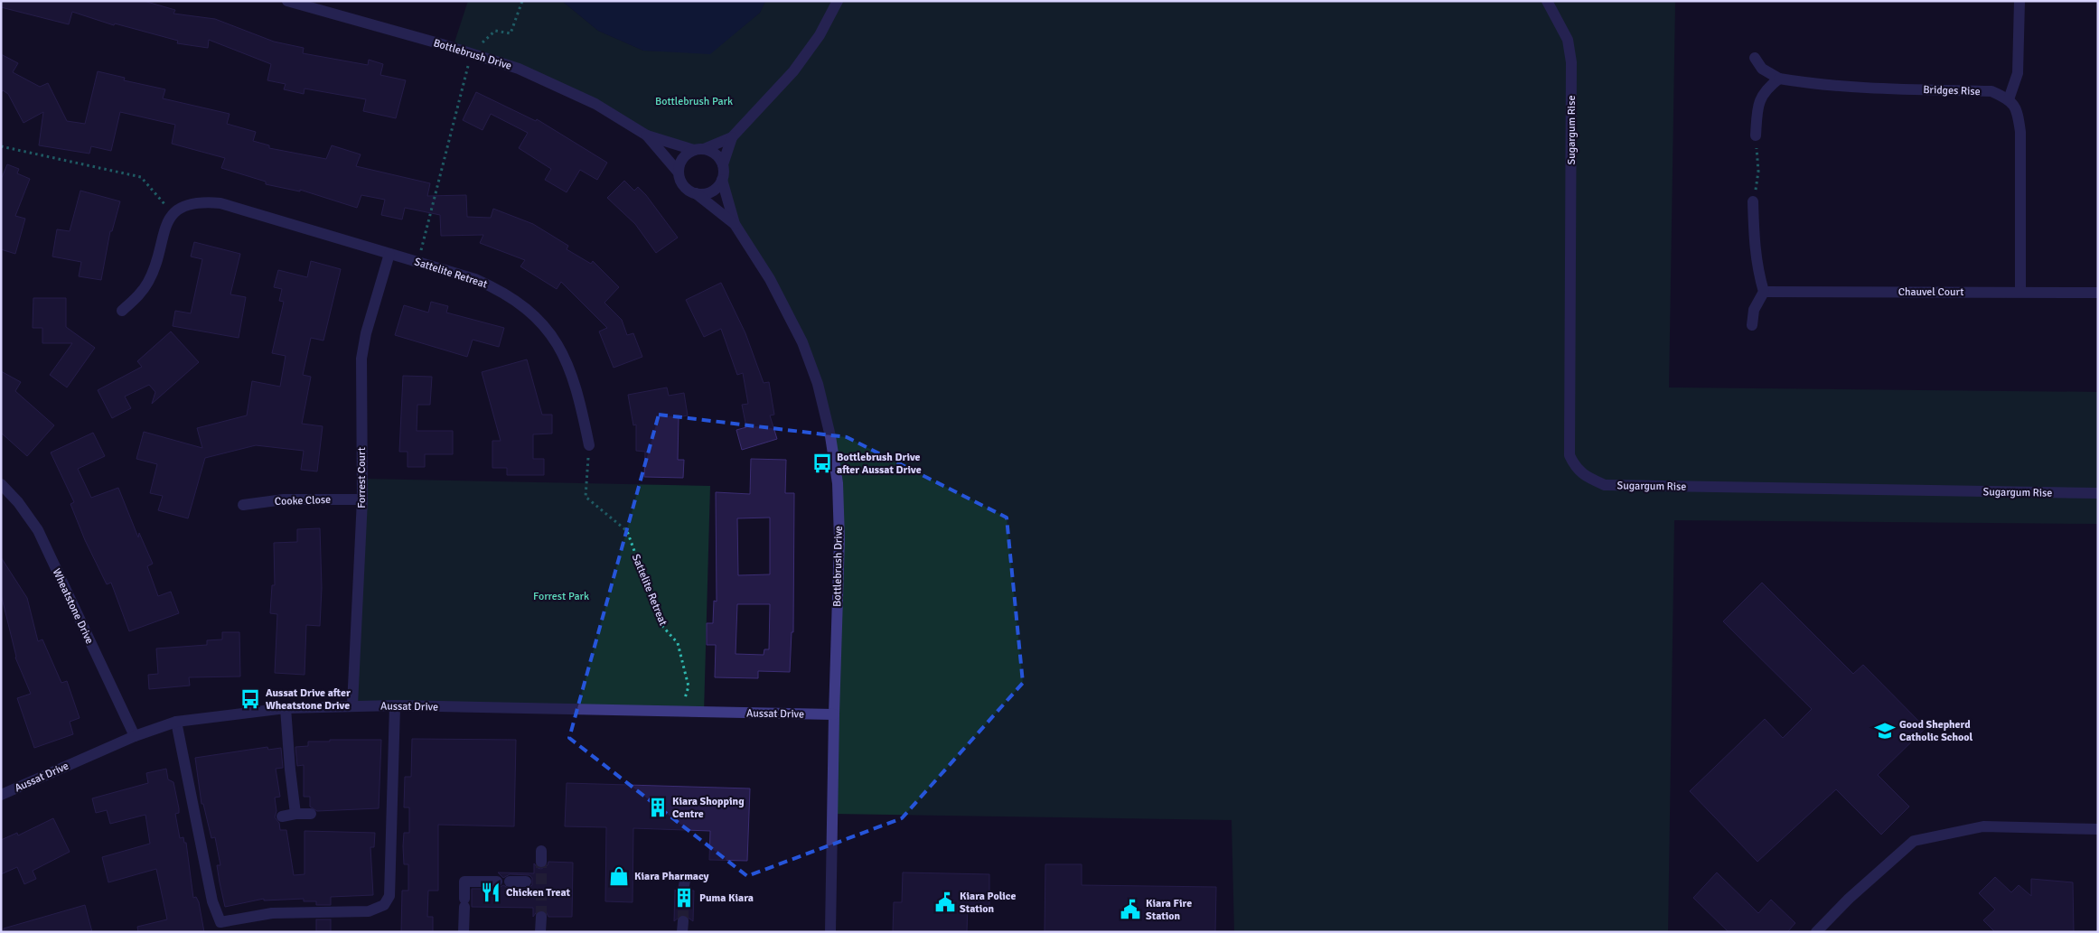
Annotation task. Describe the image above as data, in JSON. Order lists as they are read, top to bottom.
{
  "streets": {
    "street": [
      "Bottlebrush Drive",
      "Bridges Rise",
      "Sugargum Rise",
      "Sattelite Retreat",
      "Chauvel Court",
      "Forrest Court",
      "Cooke Close",
      "Wheatstone Drive",
      "Aussat Drive"
    ]
  },
  "crossings": [
    ["Bottlebrush Drive", "Aussat Drive"],
    ["Sattelite Retreat", "Forrest Court"],
    ["Sattelite Retreat", "Aussat Drive"],
    ["Forrest Court", "Cooke Close"],
    ["Forrest Court", "Aussat Drive"],
    ["Wheatstone Drive", "Aussat Drive"]
  ],
  "parks": ["Bottlebrush Park", "Forrest Park"],
  "places": {
    "bus stop": ["Bottlebrush Drive after Aussat Drive", "Aussat Drive after Wheatstone Drive"],
    "school or university": ["Good Shepherd Catholic School"],
    "building": ["Kiara Shopping Centre", "Puma Kiara"],
    "shop": ["Kiara Pharmacy"],
    "restaurant": ["Chicken Treat"],
    "public building": ["Kiara Police Station", "Kiara Fire Station"]
  }
}
